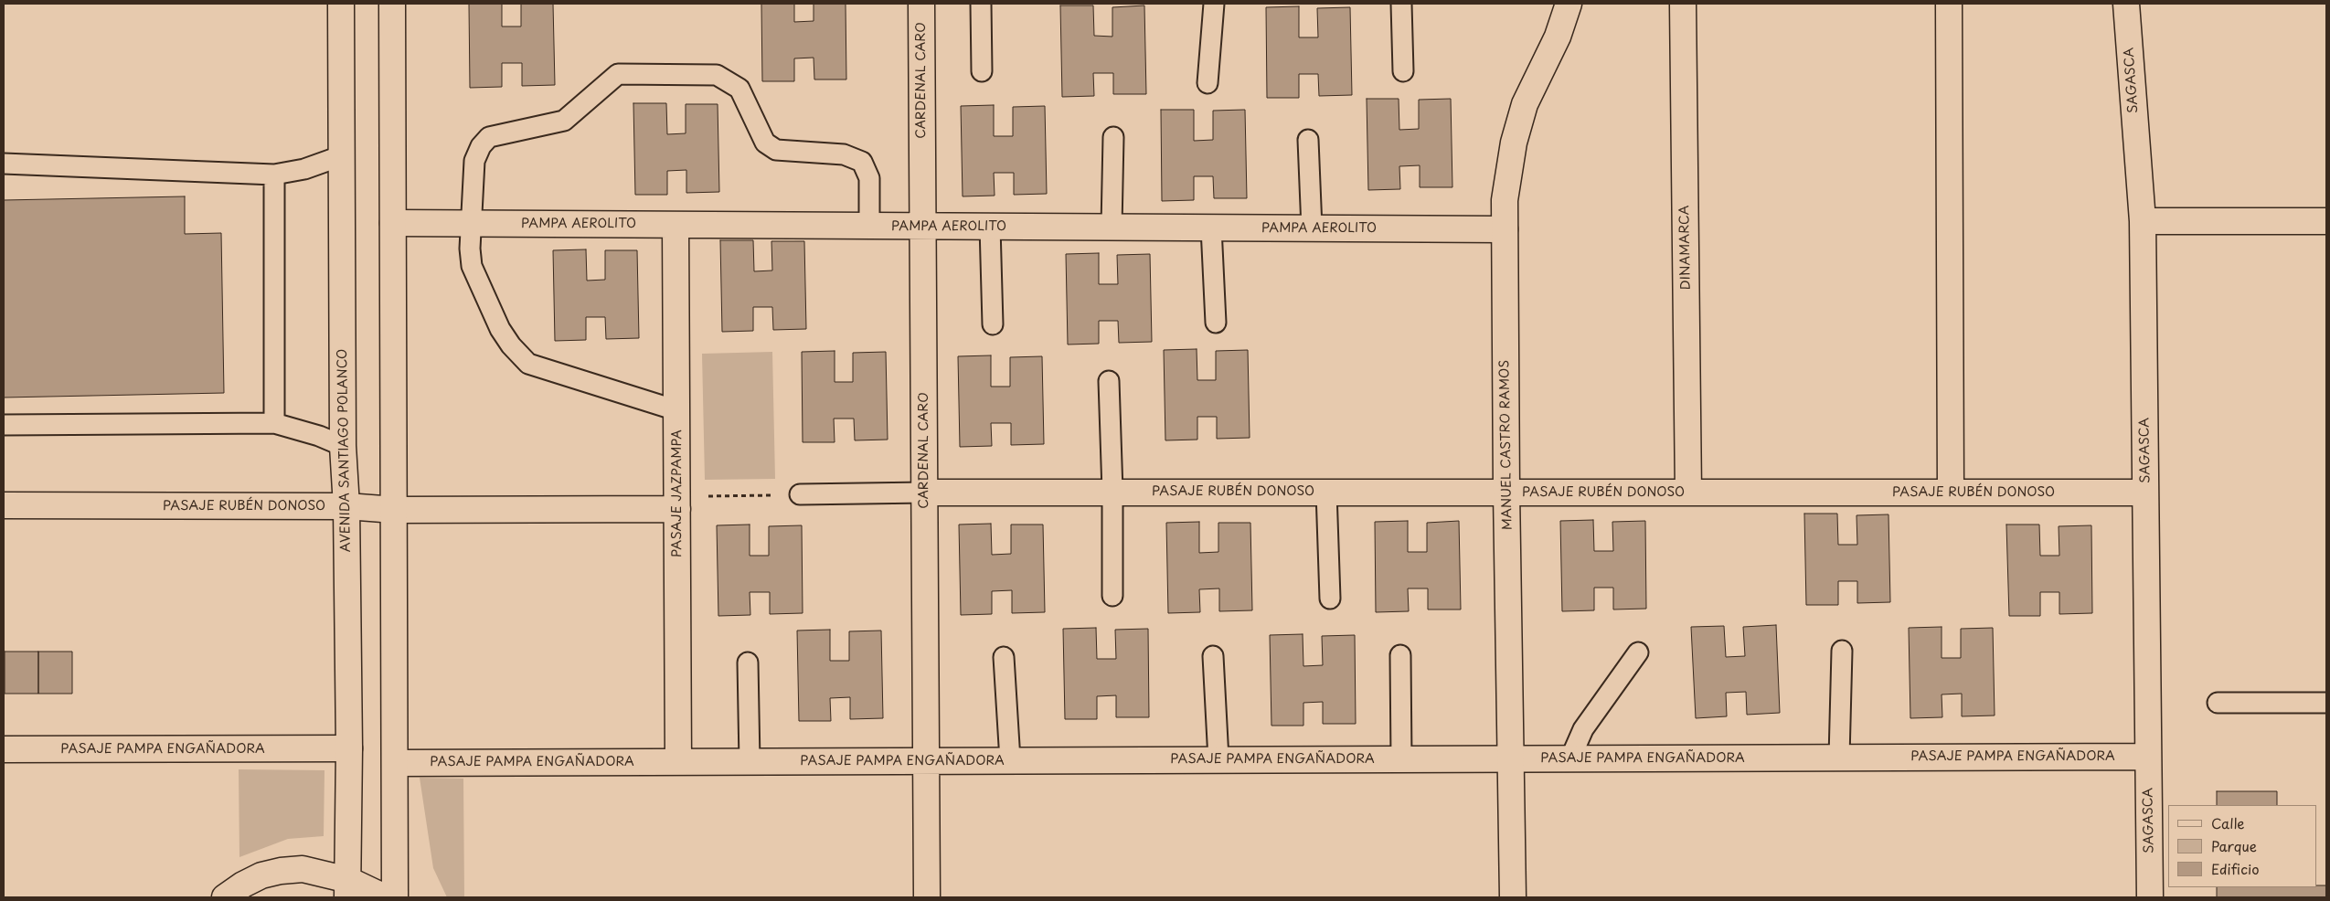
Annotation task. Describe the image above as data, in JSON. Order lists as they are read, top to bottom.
{
  "streets": {
    "street": [
      "CARDENAL CARO",
      "SAGASCA",
      "PAMPA AEROLITO",
      "DINAMARCA",
      "MANUEL CASTRO RAMOS",
      "AVENIDA SANTIAGO POLANCO",
      "PASAJE RUBÉN DONOSO",
      "PASAJE JAZPAMPA",
      "PASAJE PAMPA ENGAÑADORA"
    ]
  },
  "crossings": [
    ["CARDENAL CARO", "PAMPA AEROLITO"],
    ["CARDENAL CARO", "PASAJE RUBÉN DONOSO"],
    ["CARDENAL CARO", "PASAJE PAMPA ENGAÑADORA"],
    ["SAGASCA", "PASAJE RUBÉN DONOSO"],
    ["SAGASCA", "PASAJE PAMPA ENGAÑADORA"],
    ["PAMPA AEROLITO", "MANUEL CASTRO RAMOS"],
    ["PAMPA AEROLITO", "PASAJE JAZPAMPA"],
    ["DINAMARCA", "PASAJE RUBÉN DONOSO"],
    ["MANUEL CASTRO RAMOS", "PASAJE RUBÉN DONOSO"],
    ["MANUEL CASTRO RAMOS", "PASAJE PAMPA ENGAÑADORA"],
    ["AVENIDA SANTIAGO POLANCO", "PASAJE RUBÉN DONOSO"],
    ["AVENIDA SANTIAGO POLANCO", "PASAJE PAMPA ENGAÑADORA"],
    ["PASAJE RUBÉN DONOSO", "PASAJE JAZPAMPA"],
    ["PASAJE JAZPAMPA", "PASAJE PAMPA ENGAÑADORA"]
  ],
  "legend": ["Calle", "Parque", "Edificio"]
}
